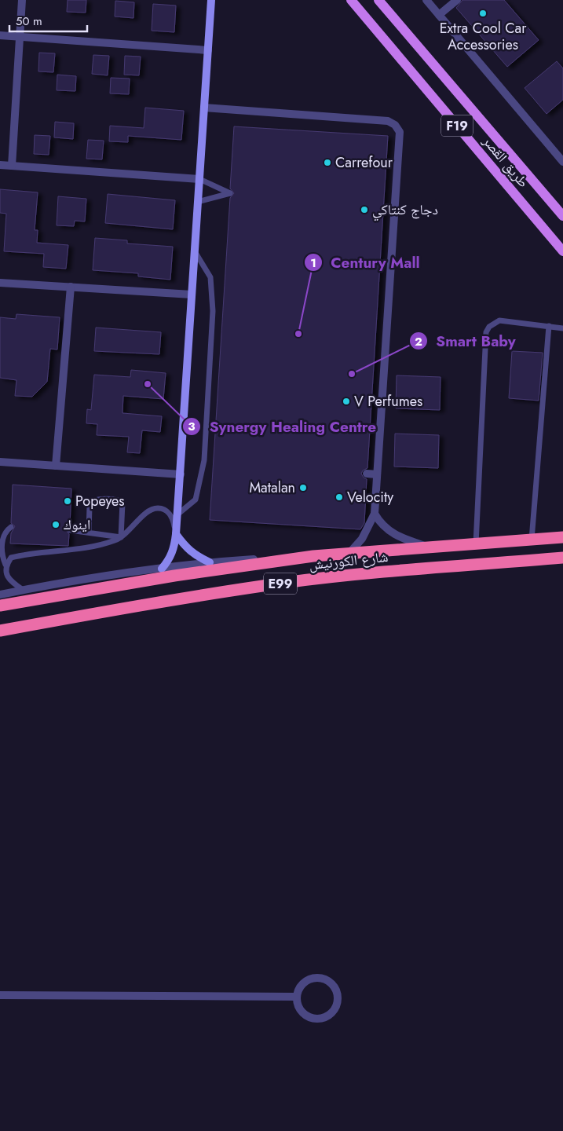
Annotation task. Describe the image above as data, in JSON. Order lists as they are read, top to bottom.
{
  "streets": {
    "highway": ["شارع الكورنيش", "E99"],
    "main road": ["F19", "طريق القصر"]
  },
  "places": [
    "Extra Cool Car Accessories",
    "Carrefour",
    "دجاج كنتاكي",
    "Century Mall",
    "Smart Baby",
    "Synergy Healing Centre",
    "V Perfumes",
    "Matalan",
    "Velocity",
    "Popeyes",
    "اينوك"
  ],
  "scale_bar": "50 m"
}
